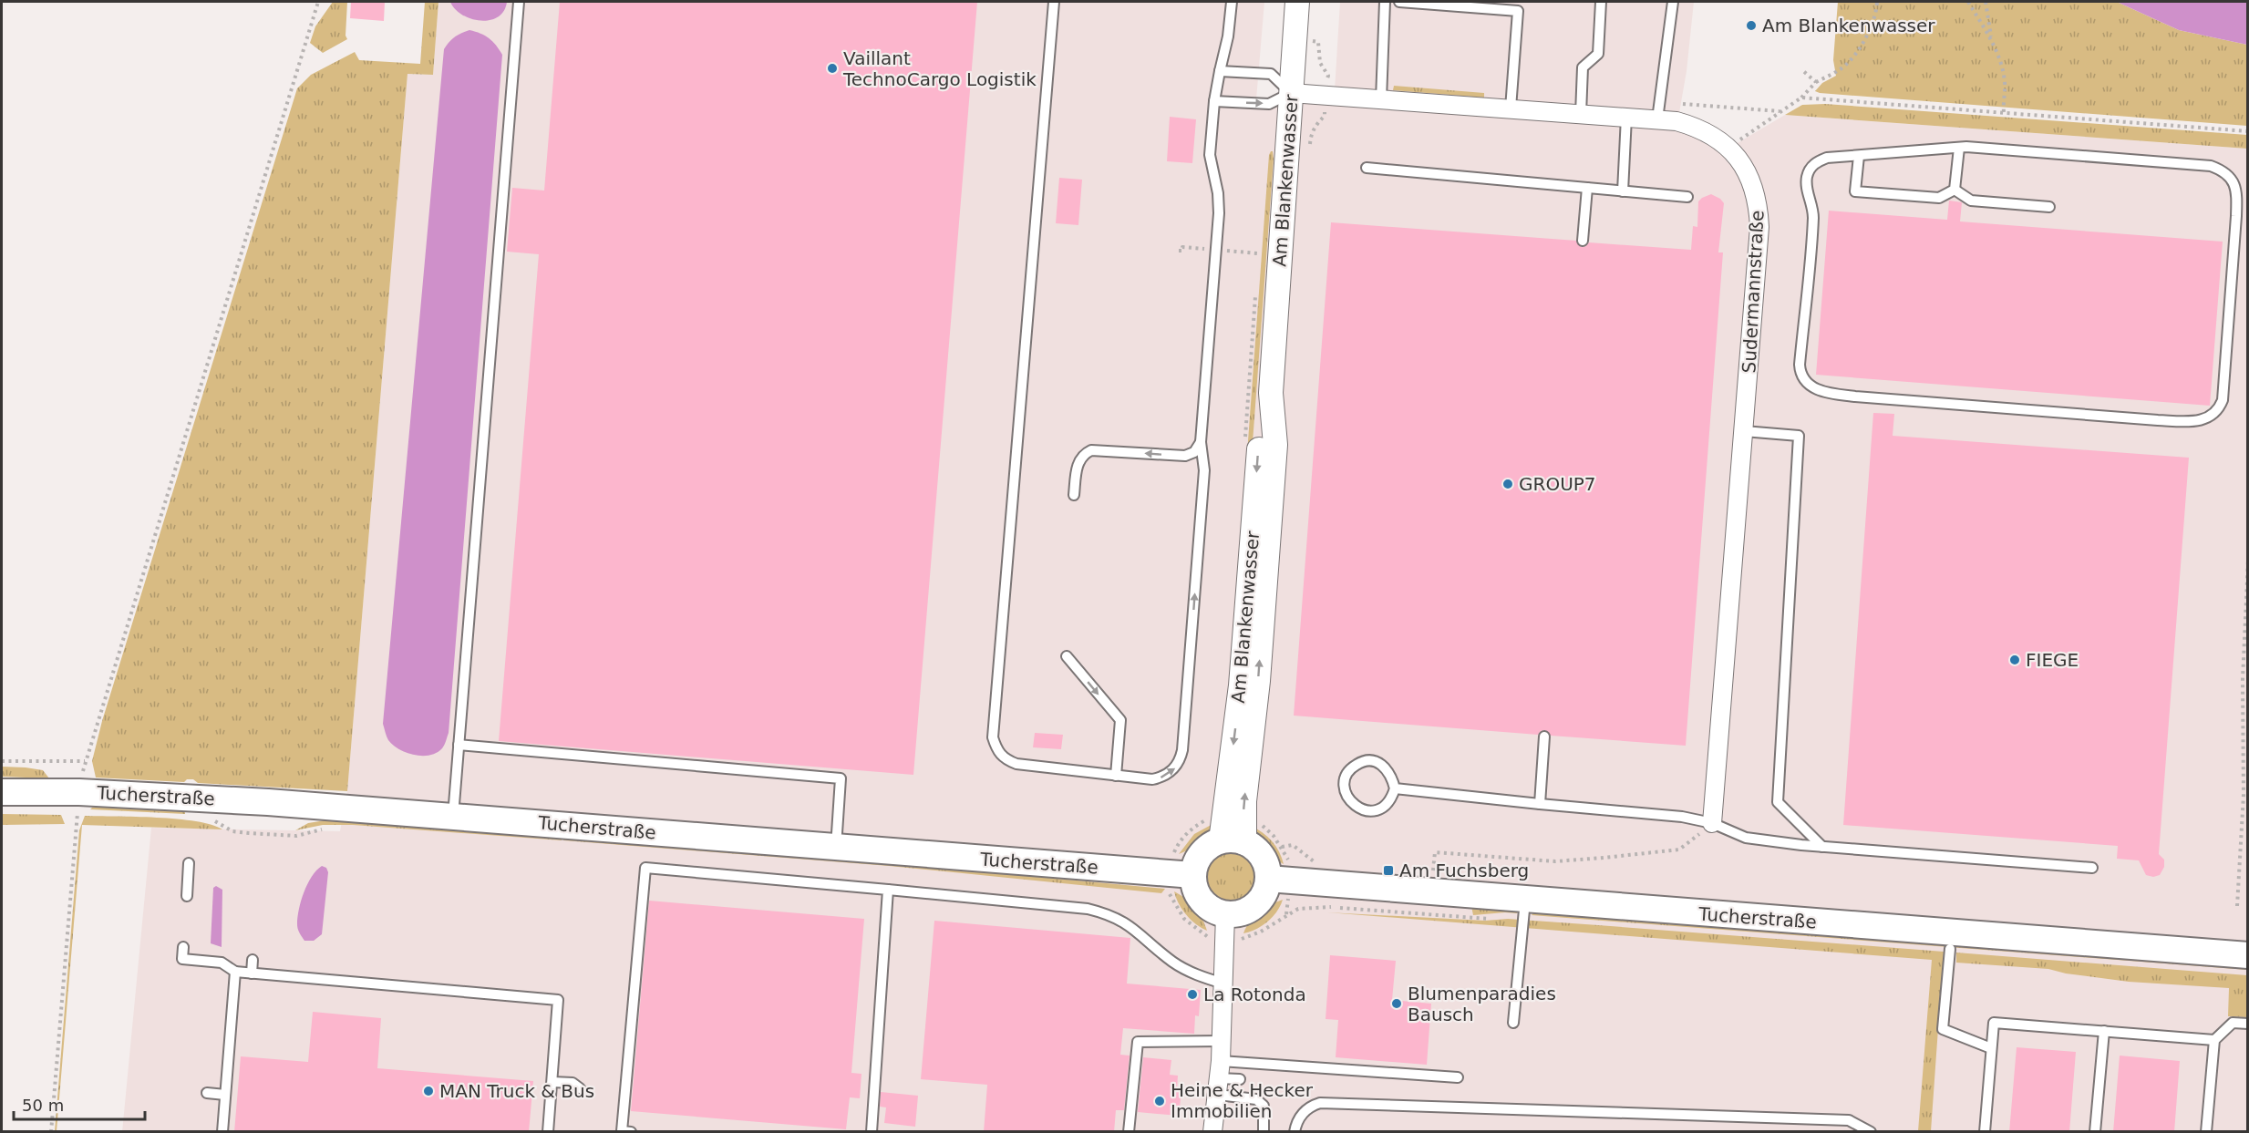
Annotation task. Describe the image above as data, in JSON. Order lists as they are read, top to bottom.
{
  "streets": {
    "main road": ["Tucherstraße"],
    "street": ["Am Blankenwasser", "Sudermannstraße"]
  },
  "crossings": [
    ["Am Blankenwasser", "Sudermannstraße"],
    ["Am Blankenwasser", "Tucherstraße"]
  ],
  "places": {
    "other": [
      "Am Blankenwasser",
      "Vaillant TechnoCargo Logistik",
      "GROUP7",
      "FIEGE",
      "La Rotonda",
      "Blumenparadies Bausch",
      "MAN Truck & Bus",
      "Heine & Hecker Immobilien"
    ],
    "transit": ["Am Fuchsberg"]
  },
  "scale_bar": "50 m"
}
